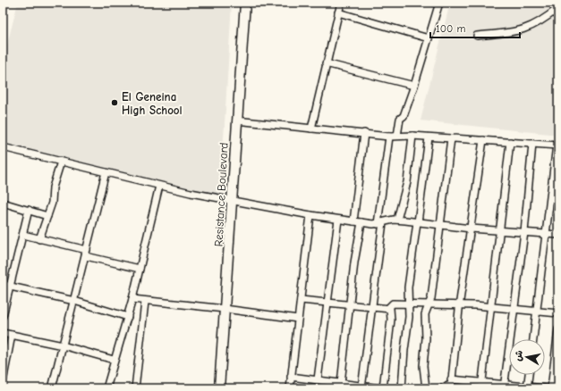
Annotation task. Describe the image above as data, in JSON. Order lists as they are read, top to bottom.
{
  "streets": {
    "highway": ["Resistance Boulevard"]
  },
  "places": ["El Geneina High School"],
  "scale_bar": "100 m",
  "north": "left"
}
